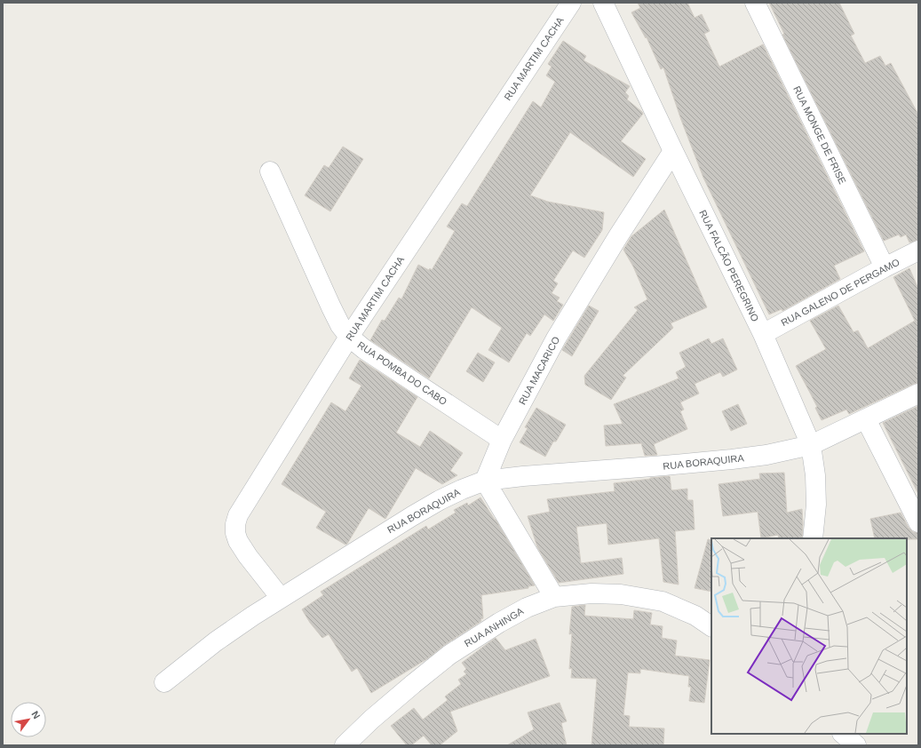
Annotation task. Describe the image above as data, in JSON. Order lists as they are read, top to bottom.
{
  "streets": {
    "street": [
      "RUA MARTIM CACHA",
      "RUA MONGE DE FRISE",
      "RUA FALCÃO PEREGRINO",
      "RUA GALENO DE PERGAMO",
      "RUA MACARICO",
      "RUA POMBA DO CABO",
      "RUA BORAQUIRA",
      "RUA ANHINGA"
    ]
  },
  "crossings": [
    ["RUA MARTIM CACHA", "RUA POMBA DO CABO"],
    ["RUA MARTIM CACHA", "RUA BORAQUIRA"],
    ["RUA MONGE DE FRISE", "RUA GALENO DE PERGAMO"],
    ["RUA FALCÃO PEREGRINO", "RUA GALENO DE PERGAMO"],
    ["RUA FALCÃO PEREGRINO", "RUA MACARICO"],
    ["RUA FALCÃO PEREGRINO", "RUA BORAQUIRA"],
    ["RUA MACARICO", "RUA POMBA DO CABO"],
    ["RUA MACARICO", "RUA BORAQUIRA"]
  ],
  "north": "top right"
}
